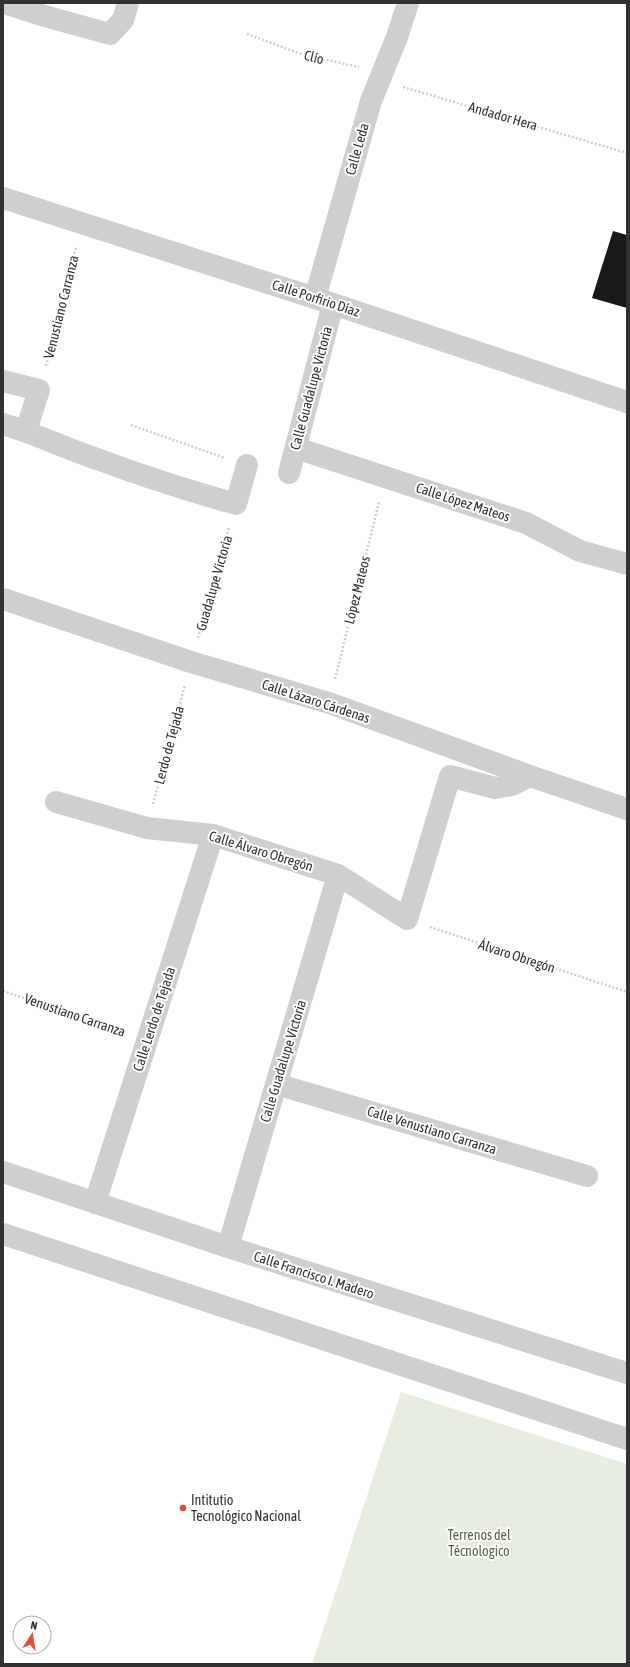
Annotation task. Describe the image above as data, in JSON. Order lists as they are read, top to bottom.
{
  "streets": {
    "street": [
      "Calle Leda",
      "Calle Porfirio Díaz",
      "Calle Guadalupe Victoria",
      "Calle López Mateos",
      "Calle Lázaro Cárdenas",
      "Calle Álvaro Obregón",
      "Calle Lerdo de Tejada",
      "Calle Venustiano Carranza",
      "Calle Francisco I. Madero"
    ],
    "path": [
      "Clío",
      "Andador Hera",
      "Venustiano Carranza",
      "Guadalupe Victoria",
      "López Mateos",
      "Lerdo de Tejada",
      "Álvaro Obregón"
    ]
  },
  "crossings": [
    ["Clío", "Andador Hera"],
    ["Clío", "Calle Leda"],
    ["Andador Hera", "Calle Leda"],
    ["Calle Leda", "Calle Porfirio Díaz"],
    ["Calle Leda", "Calle Guadalupe Victoria"],
    ["Calle Porfirio Díaz", "Venustiano Carranza"],
    ["Calle Porfirio Díaz", "Calle Guadalupe Victoria"],
    ["Venustiano Carranza", "Calle Lerdo de Tejada"],
    ["Calle Guadalupe Victoria", "Calle López Mateos"],
    ["Calle Guadalupe Victoria", "Calle Álvaro Obregón"],
    ["Calle Guadalupe Victoria", "Calle Venustiano Carranza"],
    ["Calle Guadalupe Victoria", "Calle Francisco I. Madero"],
    ["Calle López Mateos", "López Mateos"],
    ["Guadalupe Victoria", "Calle Lázaro Cárdenas"],
    ["Guadalupe Victoria", "Lerdo de Tejada"],
    ["López Mateos", "Calle Lázaro Cárdenas"],
    ["Calle Lázaro Cárdenas", "Lerdo de Tejada"],
    ["Lerdo de Tejada", "Calle Álvaro Obregón"],
    ["Calle Álvaro Obregón", "Álvaro Obregón"],
    ["Calle Álvaro Obregón", "Calle Lerdo de Tejada"],
    ["Calle Lerdo de Tejada", "Calle Francisco I. Madero"]
  ],
  "parks": ["Terrenos del Técnologico"],
  "places": ["Intitutio Tecnológico Nacional"],
  "north": "top"
}
